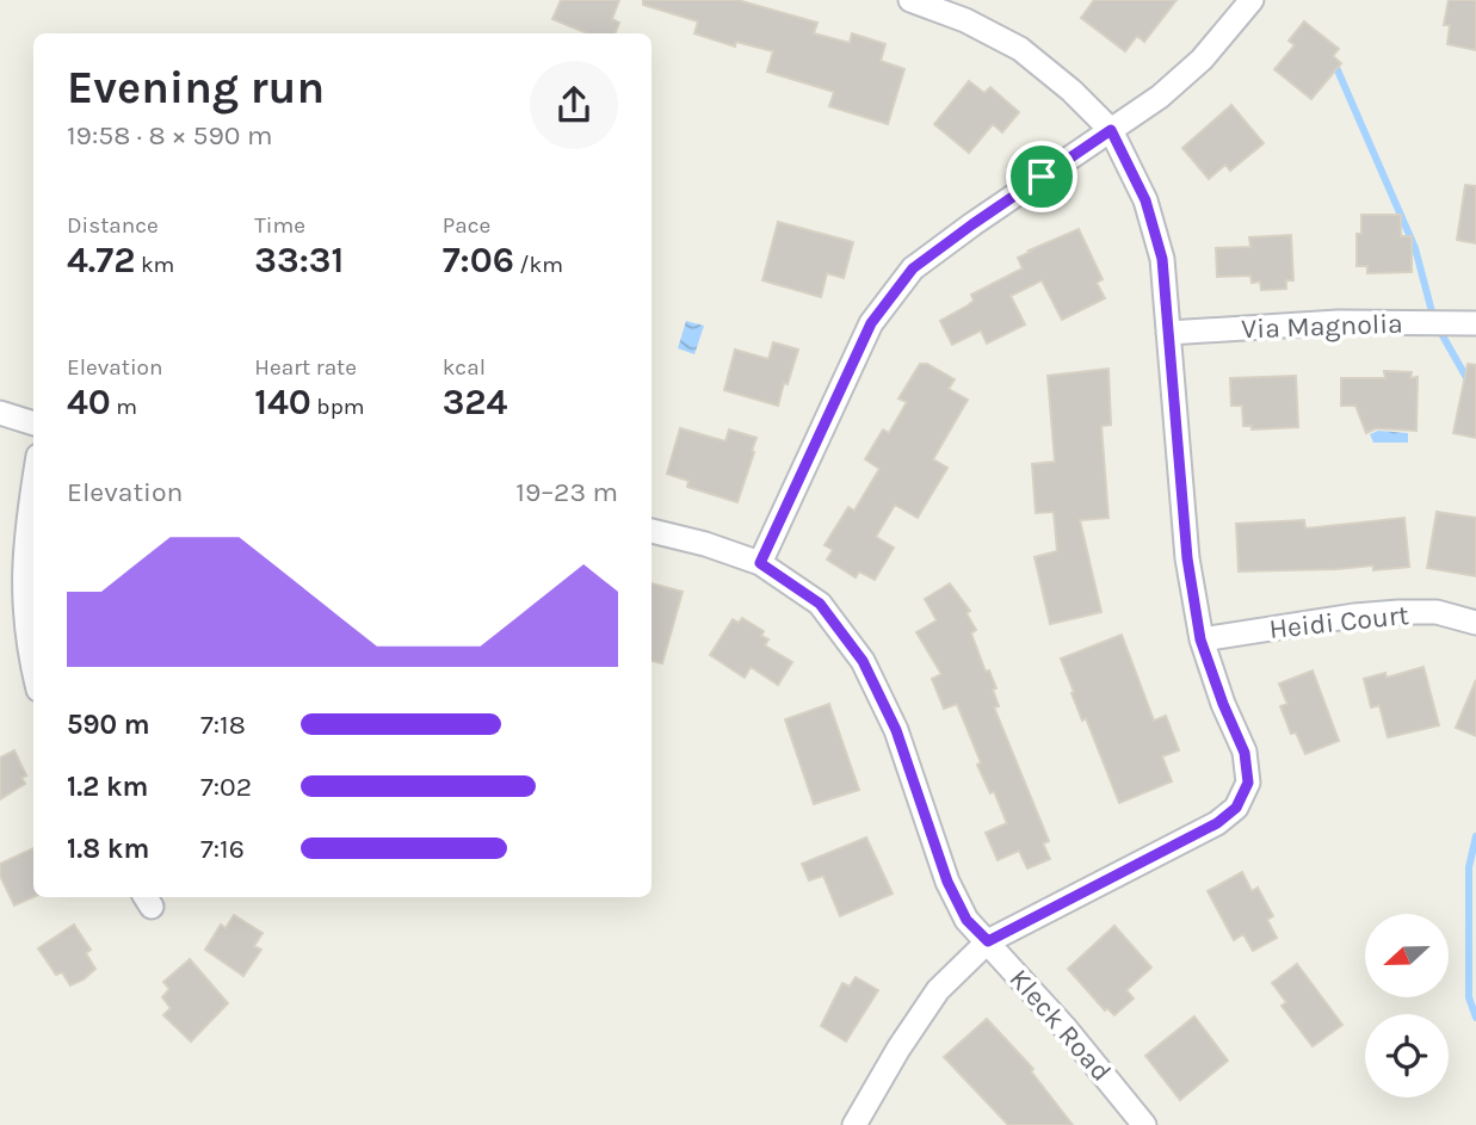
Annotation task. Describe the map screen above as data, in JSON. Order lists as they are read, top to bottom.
{
  "streets": {
    "street": ["Via Magnolia", "Heidi Court", "Kleck Road"]
  },
  "north": "left",
  "page": {
    "heading": ["Evening run", "19:58 · 8 × 590 m"],
    "stats": [
      ["Distance", "4.72 km"],
      ["Time", "33:31"],
      ["Pace", "7:06 /km"],
      ["Elevation", "40 m"],
      ["Heart rate", "140 bpm"],
      ["kcal", "324"]
    ],
    "chart": ["Elevation", "19–23 m"],
    "list": [
      {
        "name": "590 m",
        "note": "7:18"
      },
      {
        "name": "1.2 km",
        "note": "7:02"
      },
      {
        "name": "1.8 km",
        "note": "7:16"
      }
    ]
  }
}
